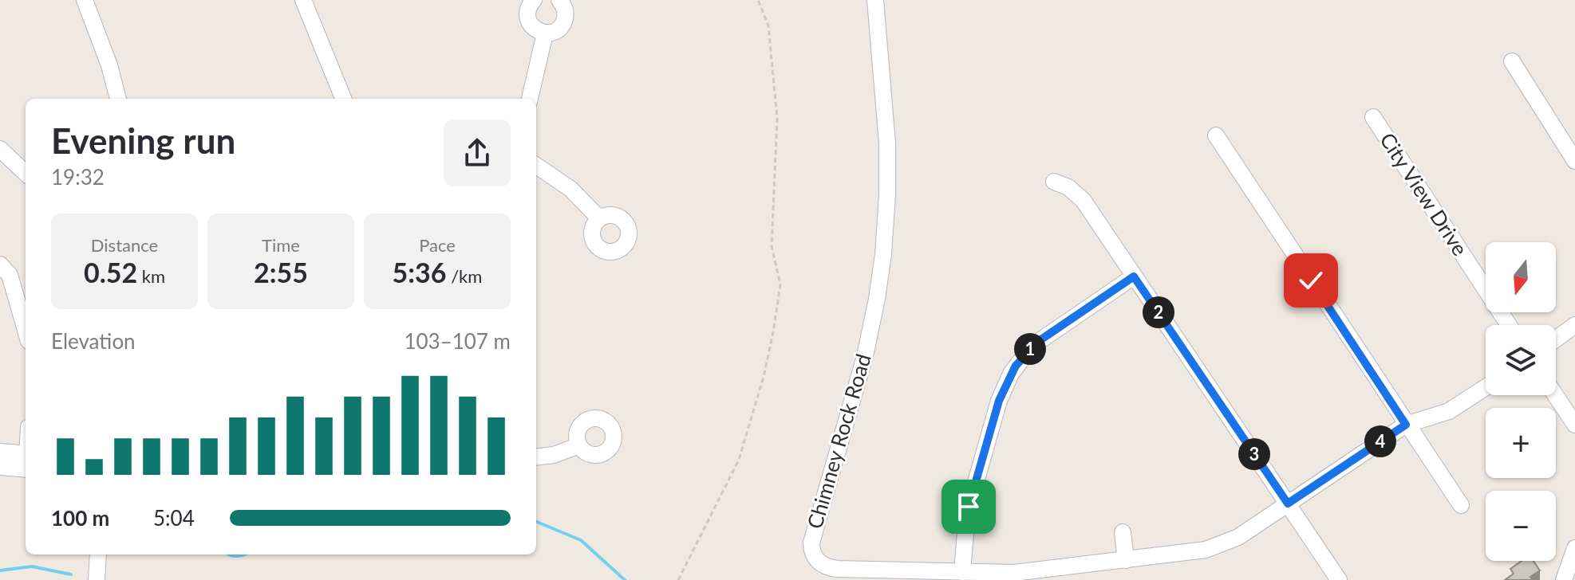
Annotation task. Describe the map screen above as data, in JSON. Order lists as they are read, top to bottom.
{
  "streets": {
    "street": ["City View Drive", "Chimney Rock Road"]
  },
  "north": "bottom",
  "page": {
    "heading": ["Evening run", "19:32"],
    "stats": [
      ["Distance", "0.52 km"],
      ["Time", "2:55"],
      ["Pace", "5:36 /km"]
    ],
    "map_buttons": ["+", "−"],
    "pins": [
      "2",
      "1",
      "4",
      "3"
    ],
    "chart": ["Elevation", "103–107 m"],
    "list": [
      {
        "name": "100 m",
        "note": "5:04"
      }
    ]
  }
}
